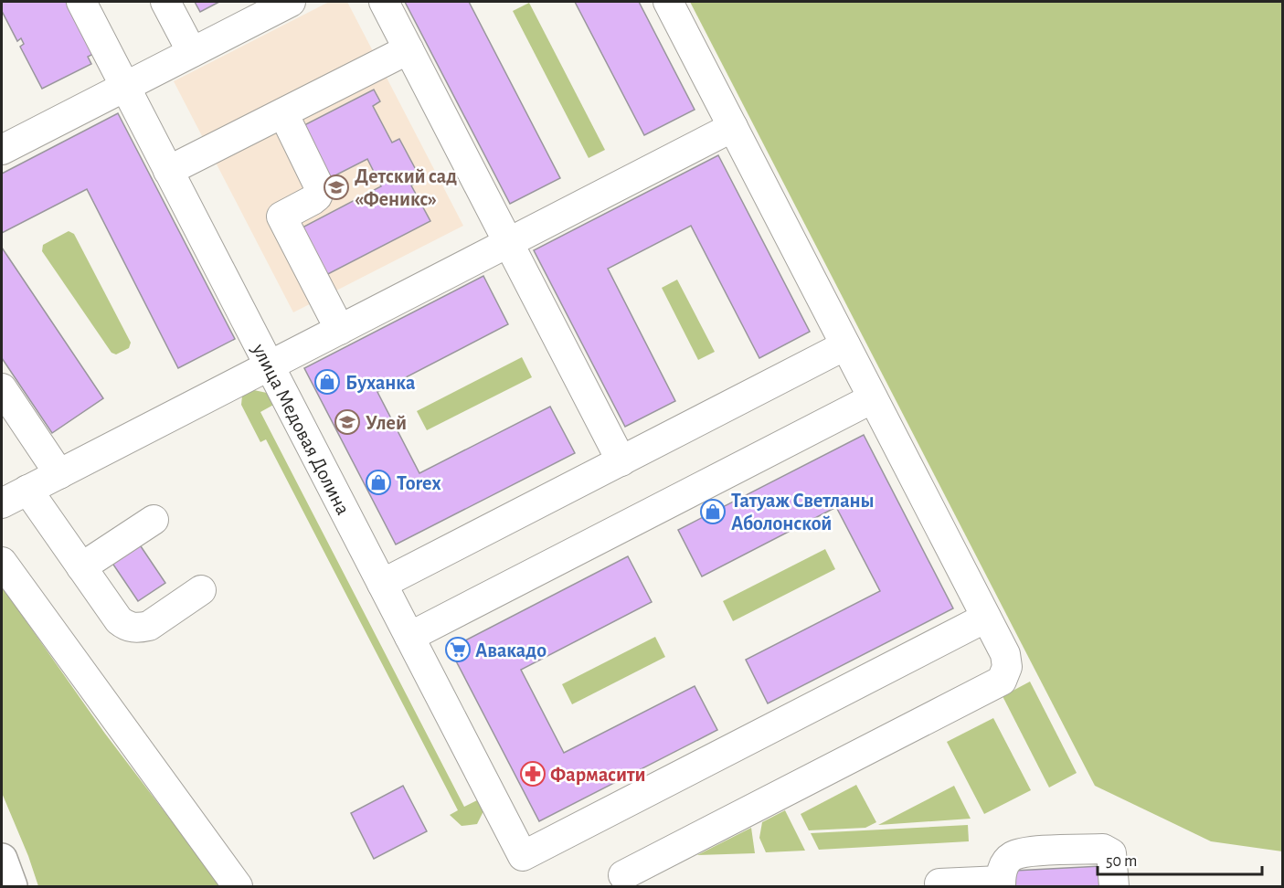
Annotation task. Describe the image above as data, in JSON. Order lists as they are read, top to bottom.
{
  "streets": {
    "street": ["улица Медовая Долина"]
  },
  "places": {
    "school or university": ["Детский сад «Феникс»", "Улей"],
    "shop": ["Буханка", "Torex", "Татуаж Светланы Аболонской"],
    "supermarket": ["Авакадо"],
    "pharmacy": ["Фармасити"]
  },
  "scale_bar": "50 m"
}
